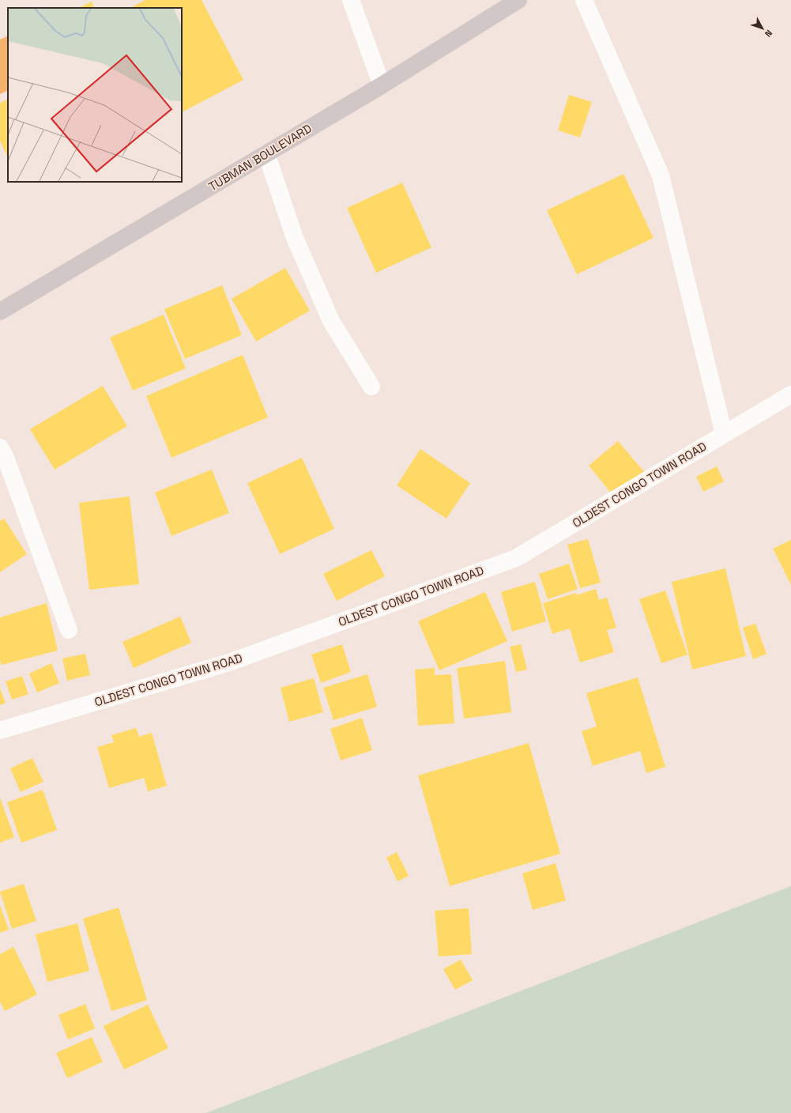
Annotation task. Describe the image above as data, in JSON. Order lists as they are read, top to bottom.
{
  "streets": {
    "highway": ["TUBMAN BOULEVARD"],
    "street": ["OLDEST CONGO TOWN ROAD"]
  },
  "north": "bottom right"
}
